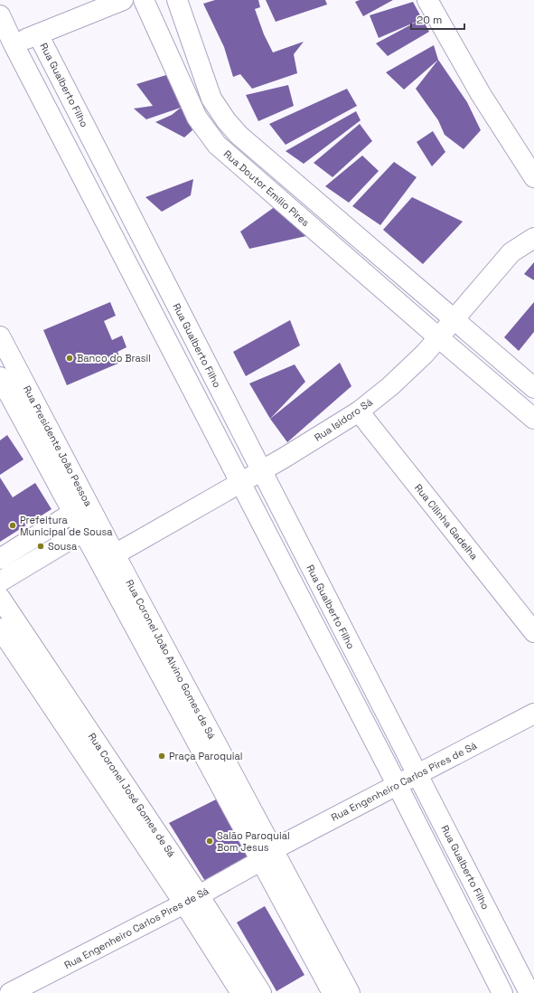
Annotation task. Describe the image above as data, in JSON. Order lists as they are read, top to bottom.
{
  "streets": {
    "street": [
      "Rua Gualberto Filho",
      "Rua Doutor Emílio Pires",
      "Rua Isidoro Sá",
      "Rua Presidente João Pessoa",
      "Rua Cilinha Gadelha",
      "Rua Coronel João Alvino Gomes de Sá",
      "Rua Engenheiro Carlos Pires de Sá",
      "Rua Coronel José Gomes de Sá"
    ]
  },
  "crossings": [
    ["Rua Gualberto Filho", "Rua Isidoro Sá"],
    ["Rua Gualberto Filho", "Rua Engenheiro Carlos Pires de Sá"],
    ["Rua Doutor Emílio Pires", "Rua Isidoro Sá"],
    ["Rua Isidoro Sá", "Rua Presidente João Pessoa"],
    ["Rua Isidoro Sá", "Rua Cilinha Gadelha"],
    ["Rua Isidoro Sá", "Rua Coronel João Alvino Gomes de Sá"],
    ["Rua Presidente João Pessoa", "Rua Coronel João Alvino Gomes de Sá"],
    ["Rua Coronel João Alvino Gomes de Sá", "Rua Engenheiro Carlos Pires de Sá"],
    ["Rua Engenheiro Carlos Pires de Sá", "Rua Coronel José Gomes de Sá"]
  ],
  "places": [
    "Banco do Brasil",
    "Prefeitura Municipal de Sousa",
    "Sousa",
    "Praça Paroquial",
    "Salão Paroquial Bom Jesus"
  ],
  "scale_bar": "20 m"
}
